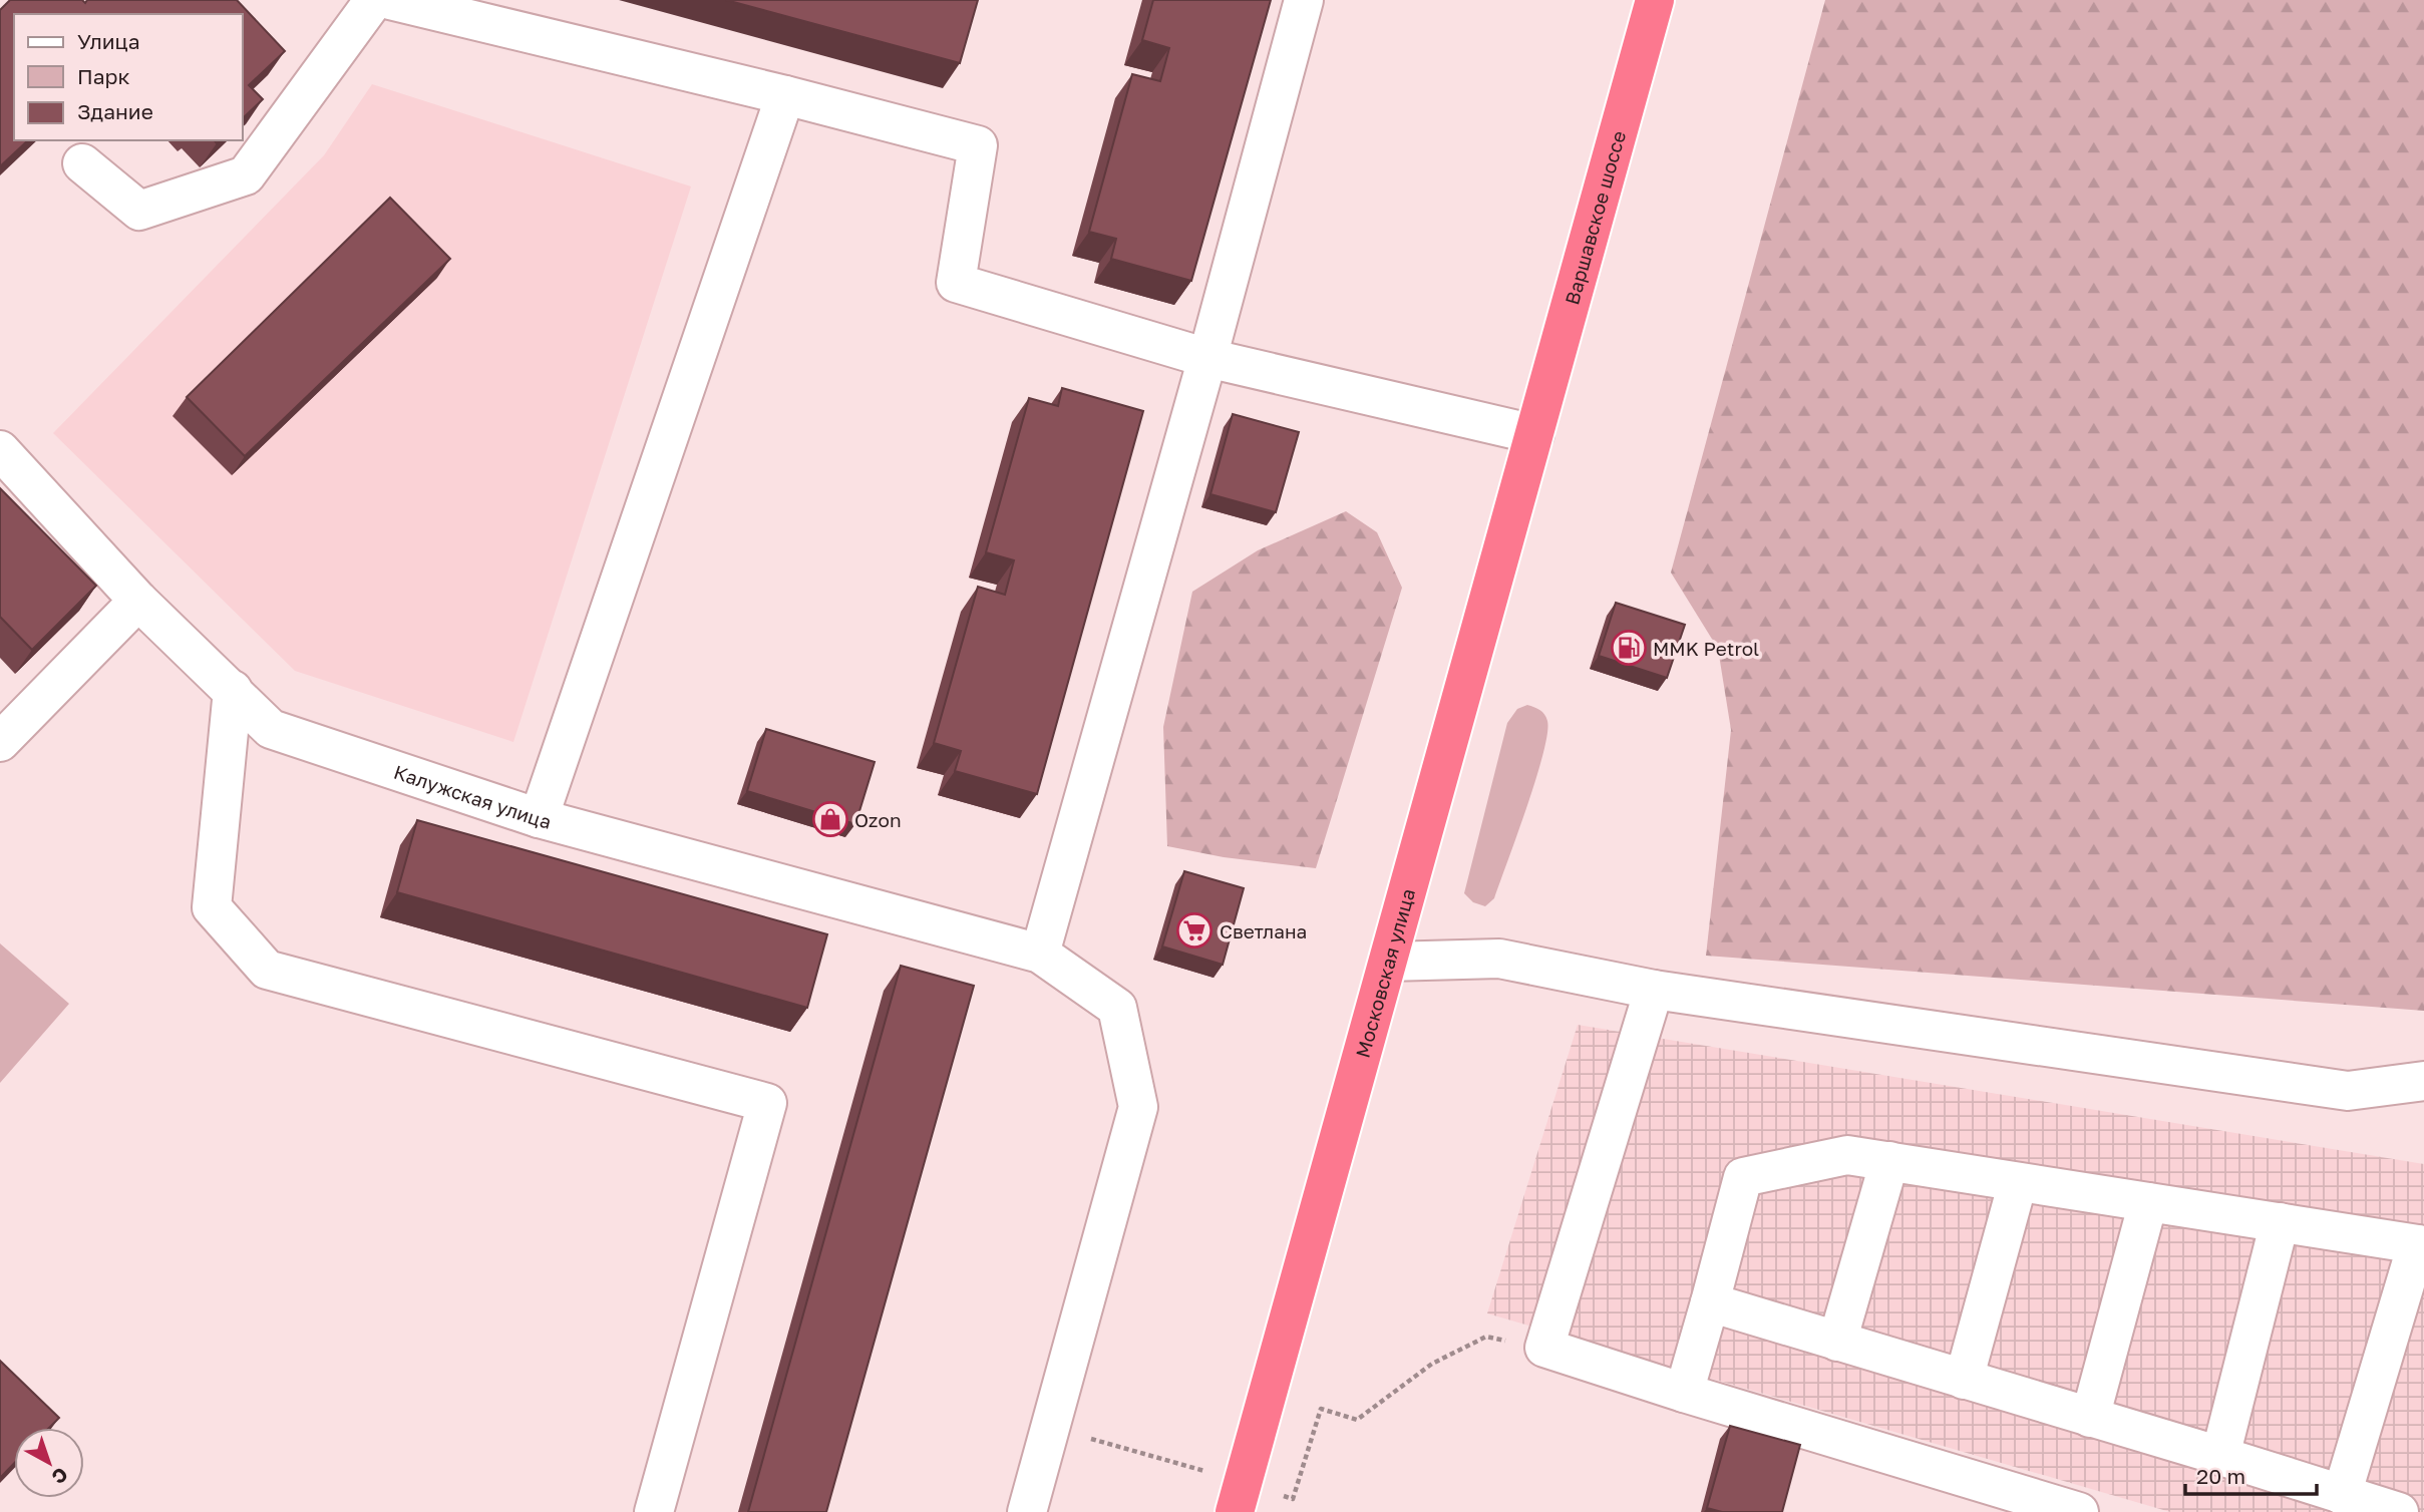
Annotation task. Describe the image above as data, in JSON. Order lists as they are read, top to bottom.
{
  "streets": {
    "highway": ["Варшавское шоссе", "Московская улица"],
    "street": ["Калужская улица"]
  },
  "crossings": [
    ["Варшавское шоссе", "Московская улица"]
  ],
  "places": {
    "fuel station": ["MMK Petrol"],
    "shop": ["Ozon"],
    "supermarket": ["Светлана"]
  },
  "legend": ["Улица", "Парк", "Здание"],
  "scale_bar": "20 m",
  "north": "bottom right"
}
